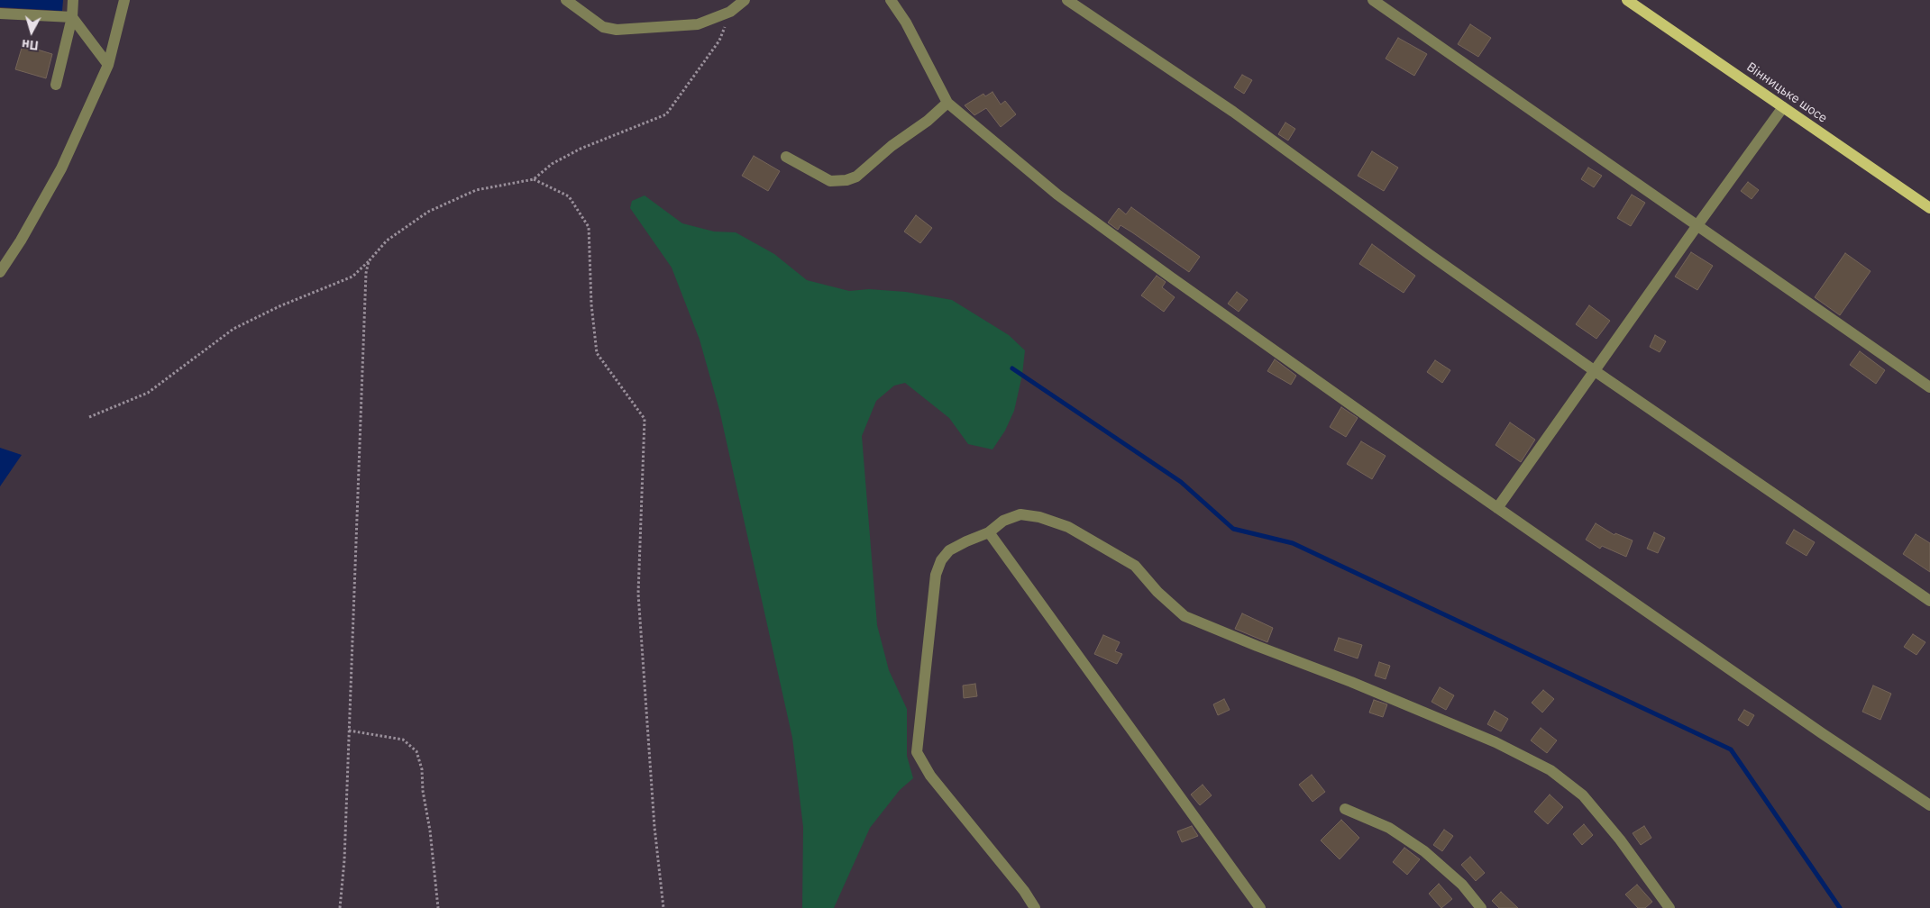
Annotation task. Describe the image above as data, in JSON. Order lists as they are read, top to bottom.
{
  "streets": {
    "main road": ["Вінницьке шосе"]
  },
  "north": "bottom"
}
